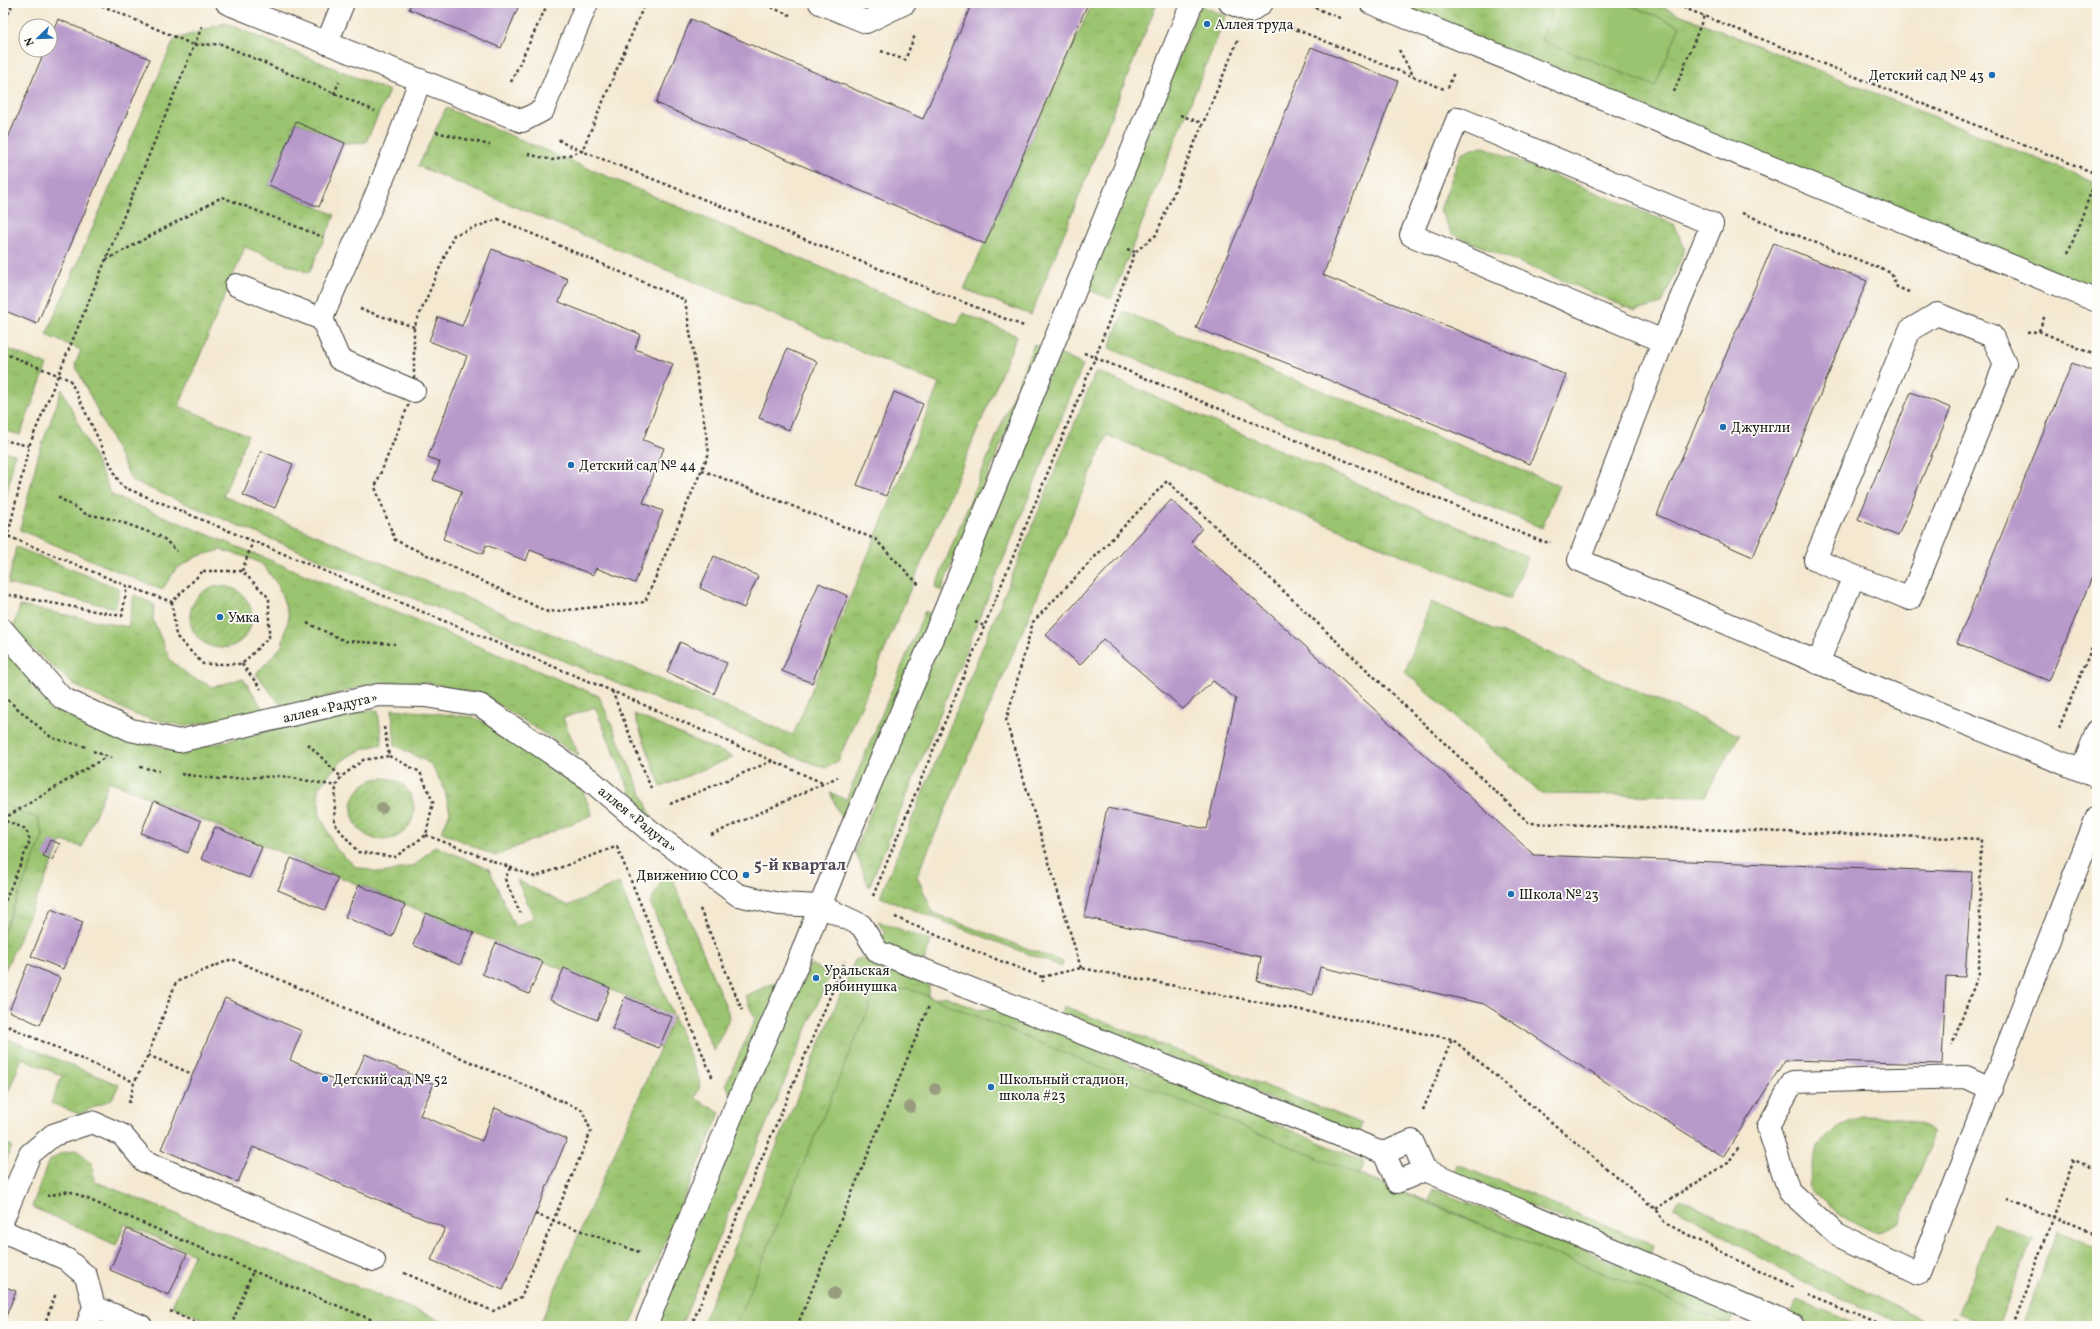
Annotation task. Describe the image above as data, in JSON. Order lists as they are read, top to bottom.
{
  "streets": {
    "street": ["аллея «Радуга»"]
  },
  "districts": ["5-й квартал"],
  "places": [
    "Аллея труда",
    "Детский сад № 43",
    "Джунгли",
    "Детский сад № 44",
    "Умка",
    "Движению ССО",
    "Школа № 23",
    "Уральская рябинушка",
    "Детский сад № 52",
    "Школьный стадион, школа #23"
  ],
  "north": "bottom left"
}
